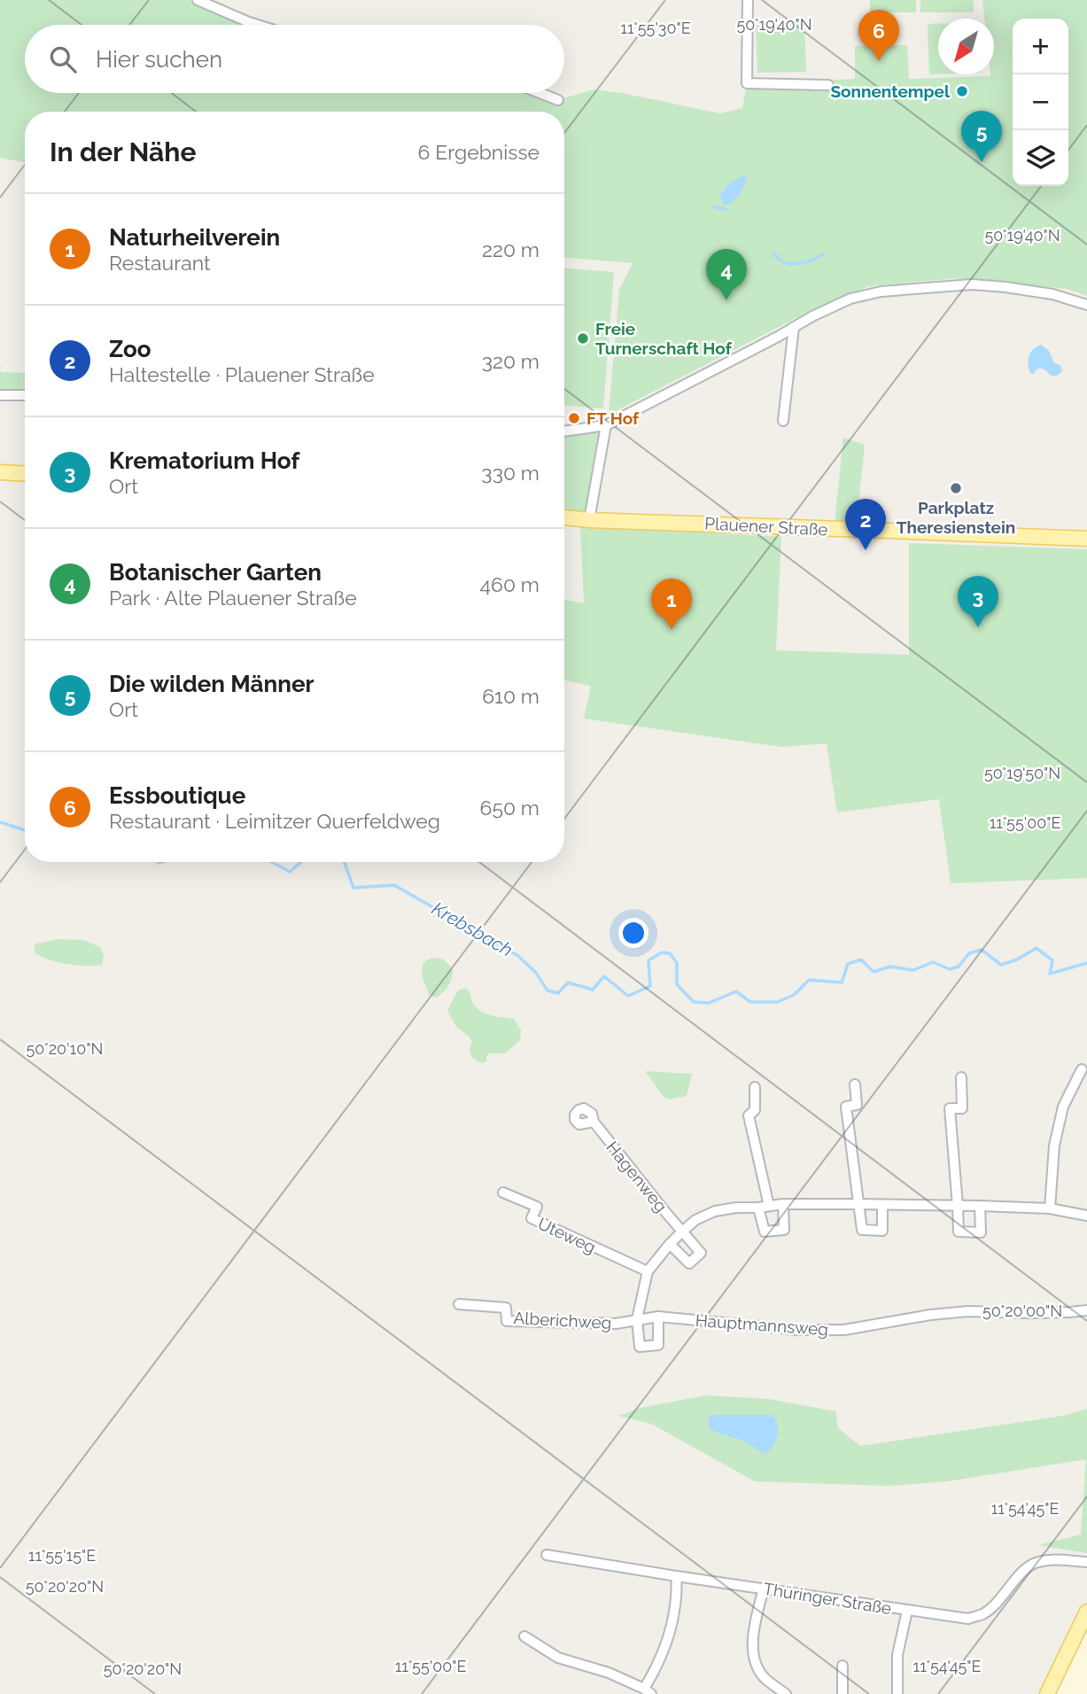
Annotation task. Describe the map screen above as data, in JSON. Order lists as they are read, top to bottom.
{
  "streets": {
    "main road": ["Plauener Straße"],
    "street": [
      "Hagenweg",
      "Uteweg",
      "Alberichweg",
      "Hauptmannsweg",
      "Thüringer Straße"
    ]
  },
  "crossings": [
    ["Alberichweg", "Hauptmannsweg"]
  ],
  "water": ["Krebsbach"],
  "places": [
    "Sonnentempel",
    "Freie Turnerschaft Hof",
    "FT Hof",
    "Parkplatz Theresienstein"
  ],
  "north": "bottom left",
  "page": {
    "pins": [
      "6",
      "5",
      "4",
      "2",
      "3",
      "1"
    ],
    "map_buttons": ["+", "−"],
    "search": "Hier suchen",
    "heading": ["In der Nähe", "6 Ergebnisse"],
    "list": [
      {
        "mark": "1",
        "name": "Naturheilverein",
        "note": "Restaurant",
        "value": "220 m"
      },
      {
        "mark": "2",
        "name": "Zoo",
        "note": "Haltestelle · Plauener Straße",
        "value": "320 m"
      },
      {
        "mark": "3",
        "name": "Krematorium Hof",
        "note": "Ort",
        "value": "330 m"
      },
      {
        "mark": "4",
        "name": "Botanischer Garten",
        "note": "Park · Alte Plauener Straße",
        "value": "460 m"
      },
      {
        "mark": "5",
        "name": "Die wilden Männer",
        "note": "Ort",
        "value": "610 m"
      },
      {
        "mark": "6",
        "name": "Essboutique",
        "note": "Restaurant · Leimitzer Querfeldweg",
        "value": "650 m"
      }
    ]
  },
  "coordinates": [
    "50°19'40\"N",
    "11°55'30\"E",
    "50°19'50\"N",
    "11°55'00\"E",
    "50°20'10\"N",
    "50°20'00\"N",
    "11°54'45\"E",
    "11°55'15\"E",
    "50°20'20\"N"
  ]
}
